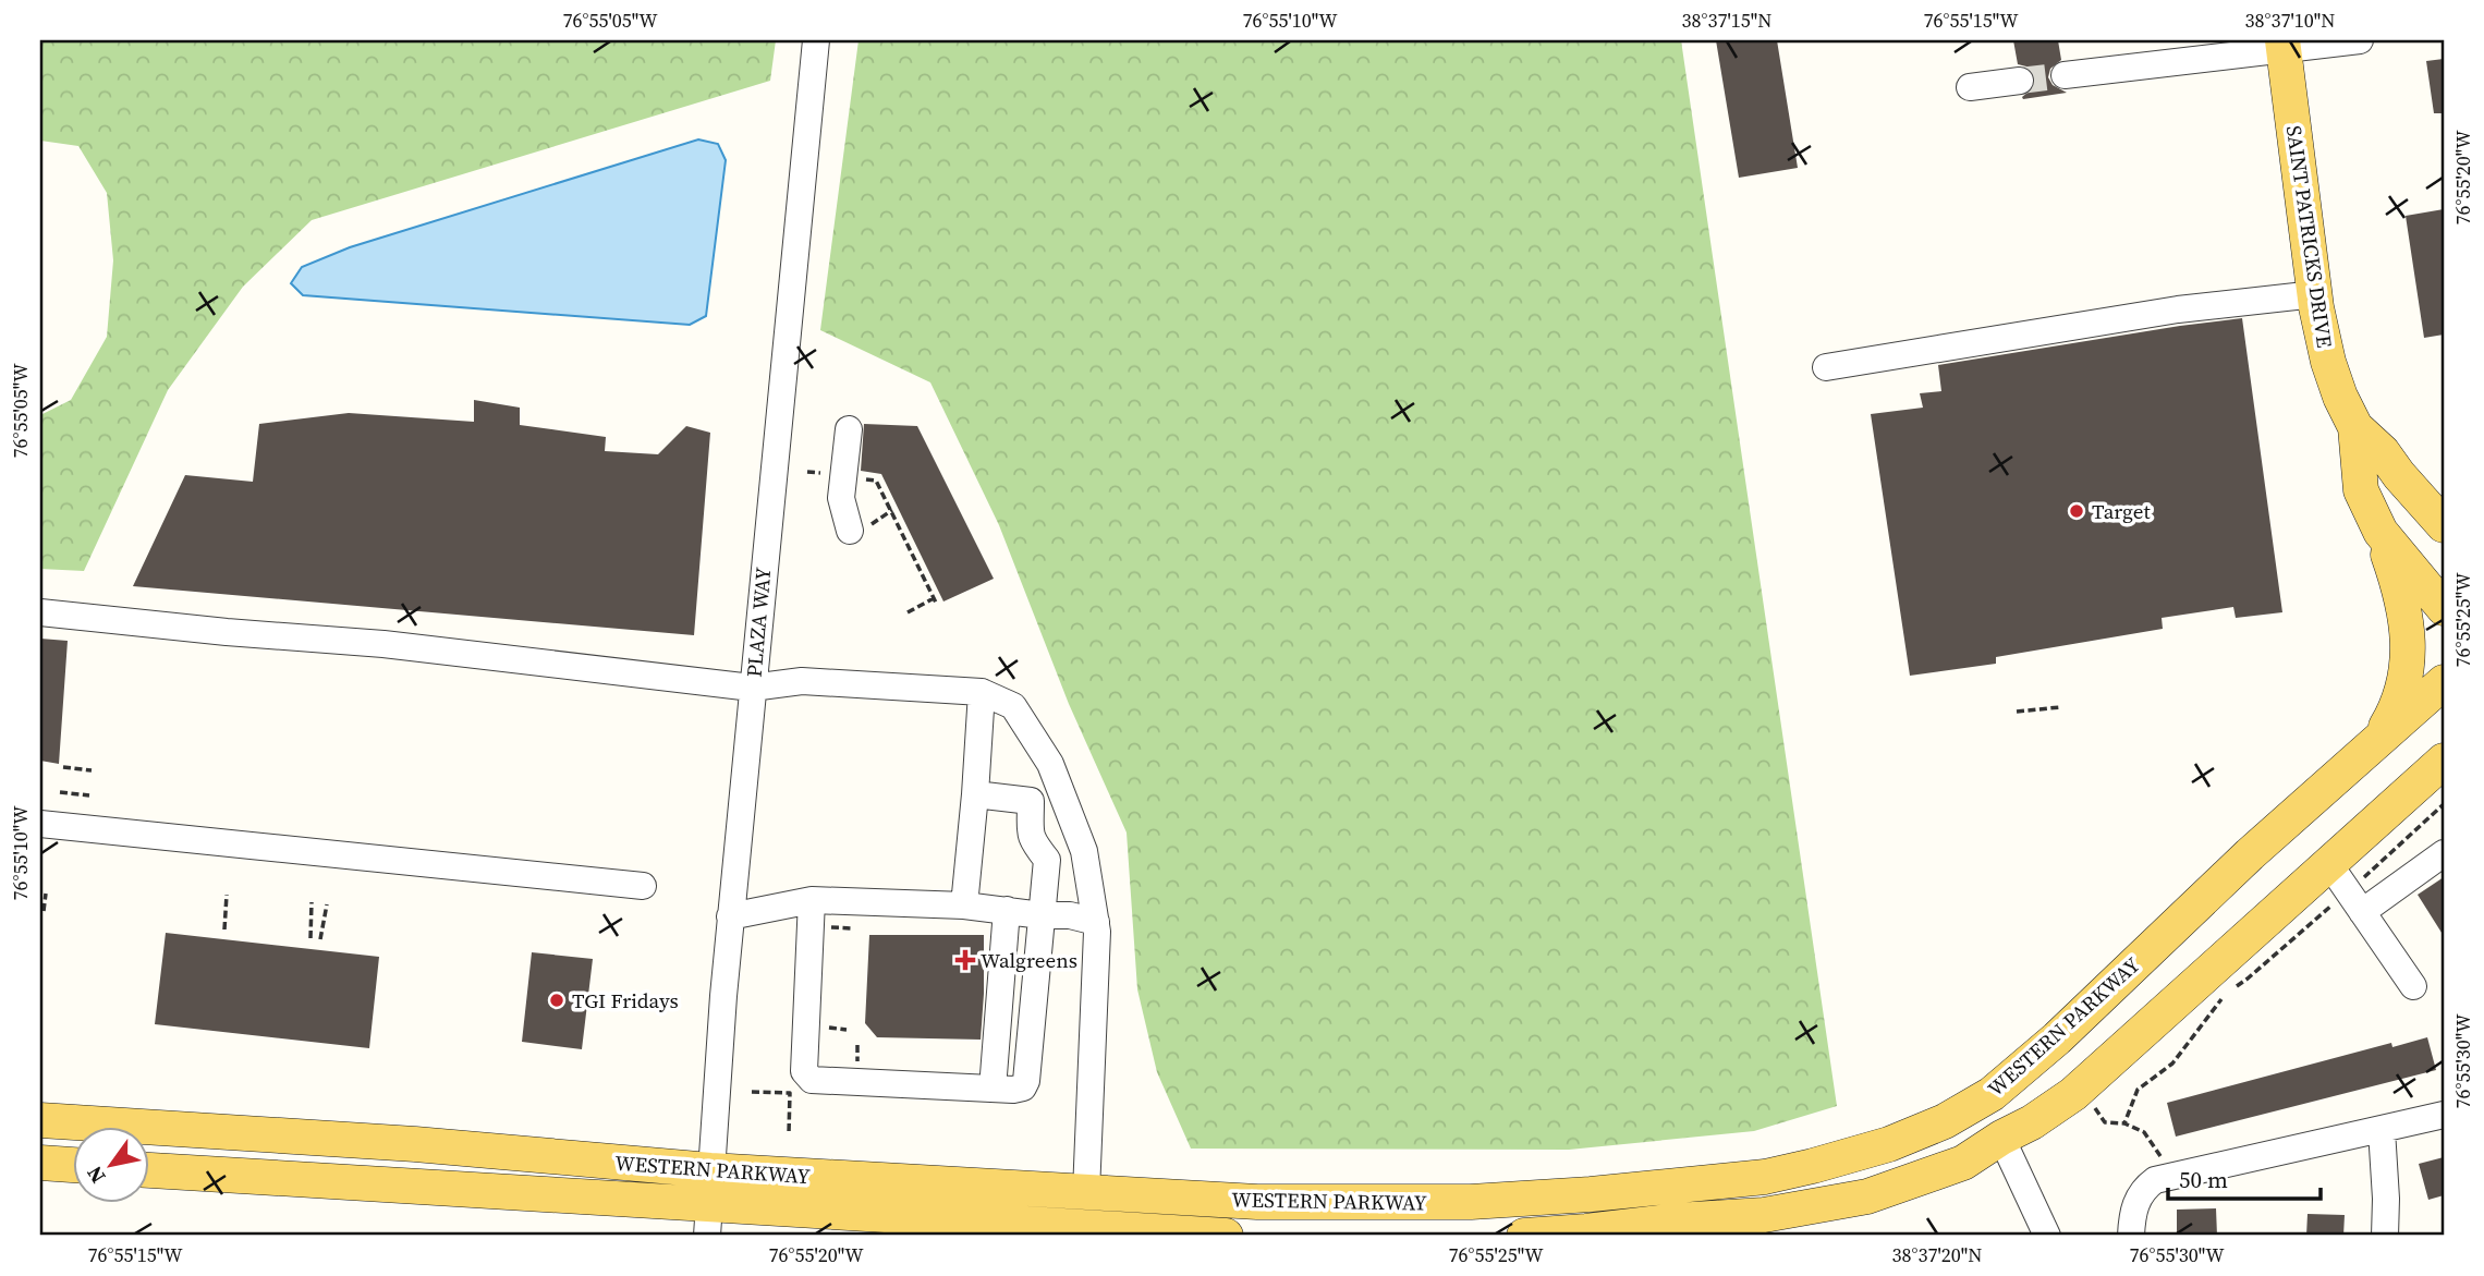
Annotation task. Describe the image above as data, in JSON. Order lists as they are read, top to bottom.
{
  "streets": {
    "main road": ["SAINT PATRICKS DRIVE", "WESTERN PARKWAY"],
    "street": ["PLAZA WAY"]
  },
  "crossings": [
    ["PLAZA WAY", "WESTERN PARKWAY"]
  ],
  "places": {
    "other": ["Target", "TGI Fridays"],
    "health": ["Walgreens"]
  },
  "scale_bar": "50 m",
  "north": "bottom left",
  "coordinates": [
    "76°55'05\"W",
    "76°55'10\"W",
    "38°37'15\"N",
    "76°55'15\"W",
    "38°37'10\"N",
    "76°55'20\"W",
    "76°55'25\"W",
    "76°55'30\"W",
    "38°37'20\"N"
  ]
}
